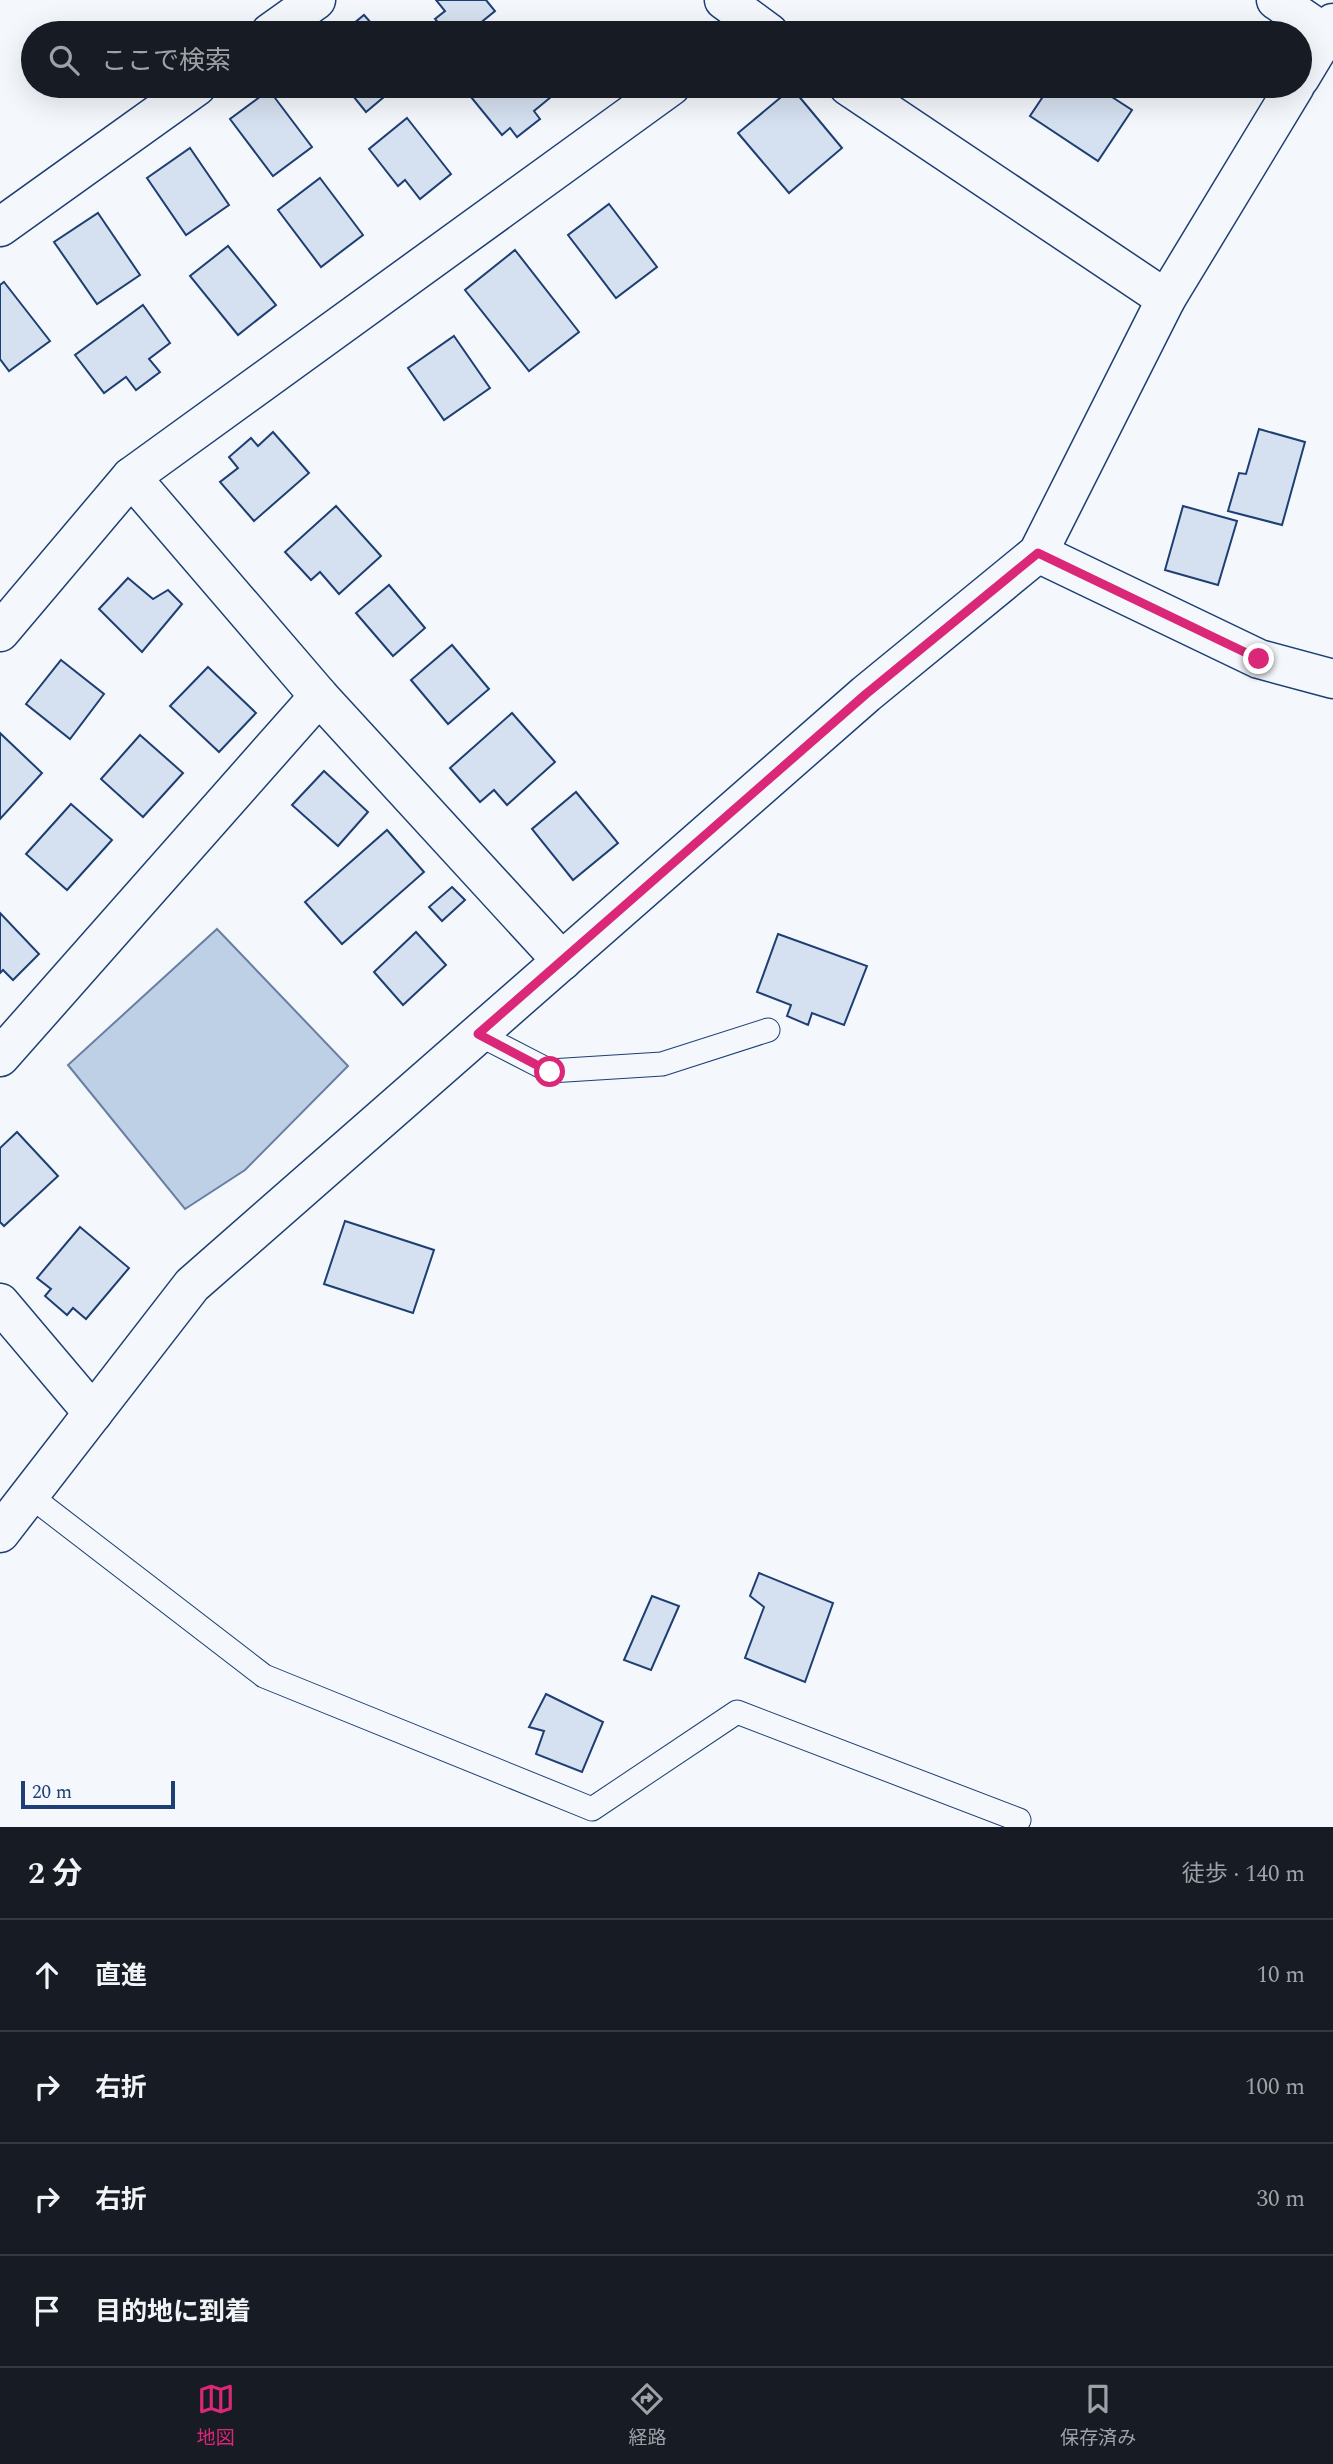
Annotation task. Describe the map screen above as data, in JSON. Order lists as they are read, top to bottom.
{
  "scale_bar": "20 m",
  "page": {
    "search": "ここで検索",
    "scale": "20 m",
    "heading": ["2 分", "徒歩 · 140 m"],
    "list": [
      ["直進", "10 m"],
      ["右折", "100 m"],
      ["右折", "30 m"],
      "目的地に到着"
    ],
    "nav": ["地図", "経路", "保存済み"]
  }
}
